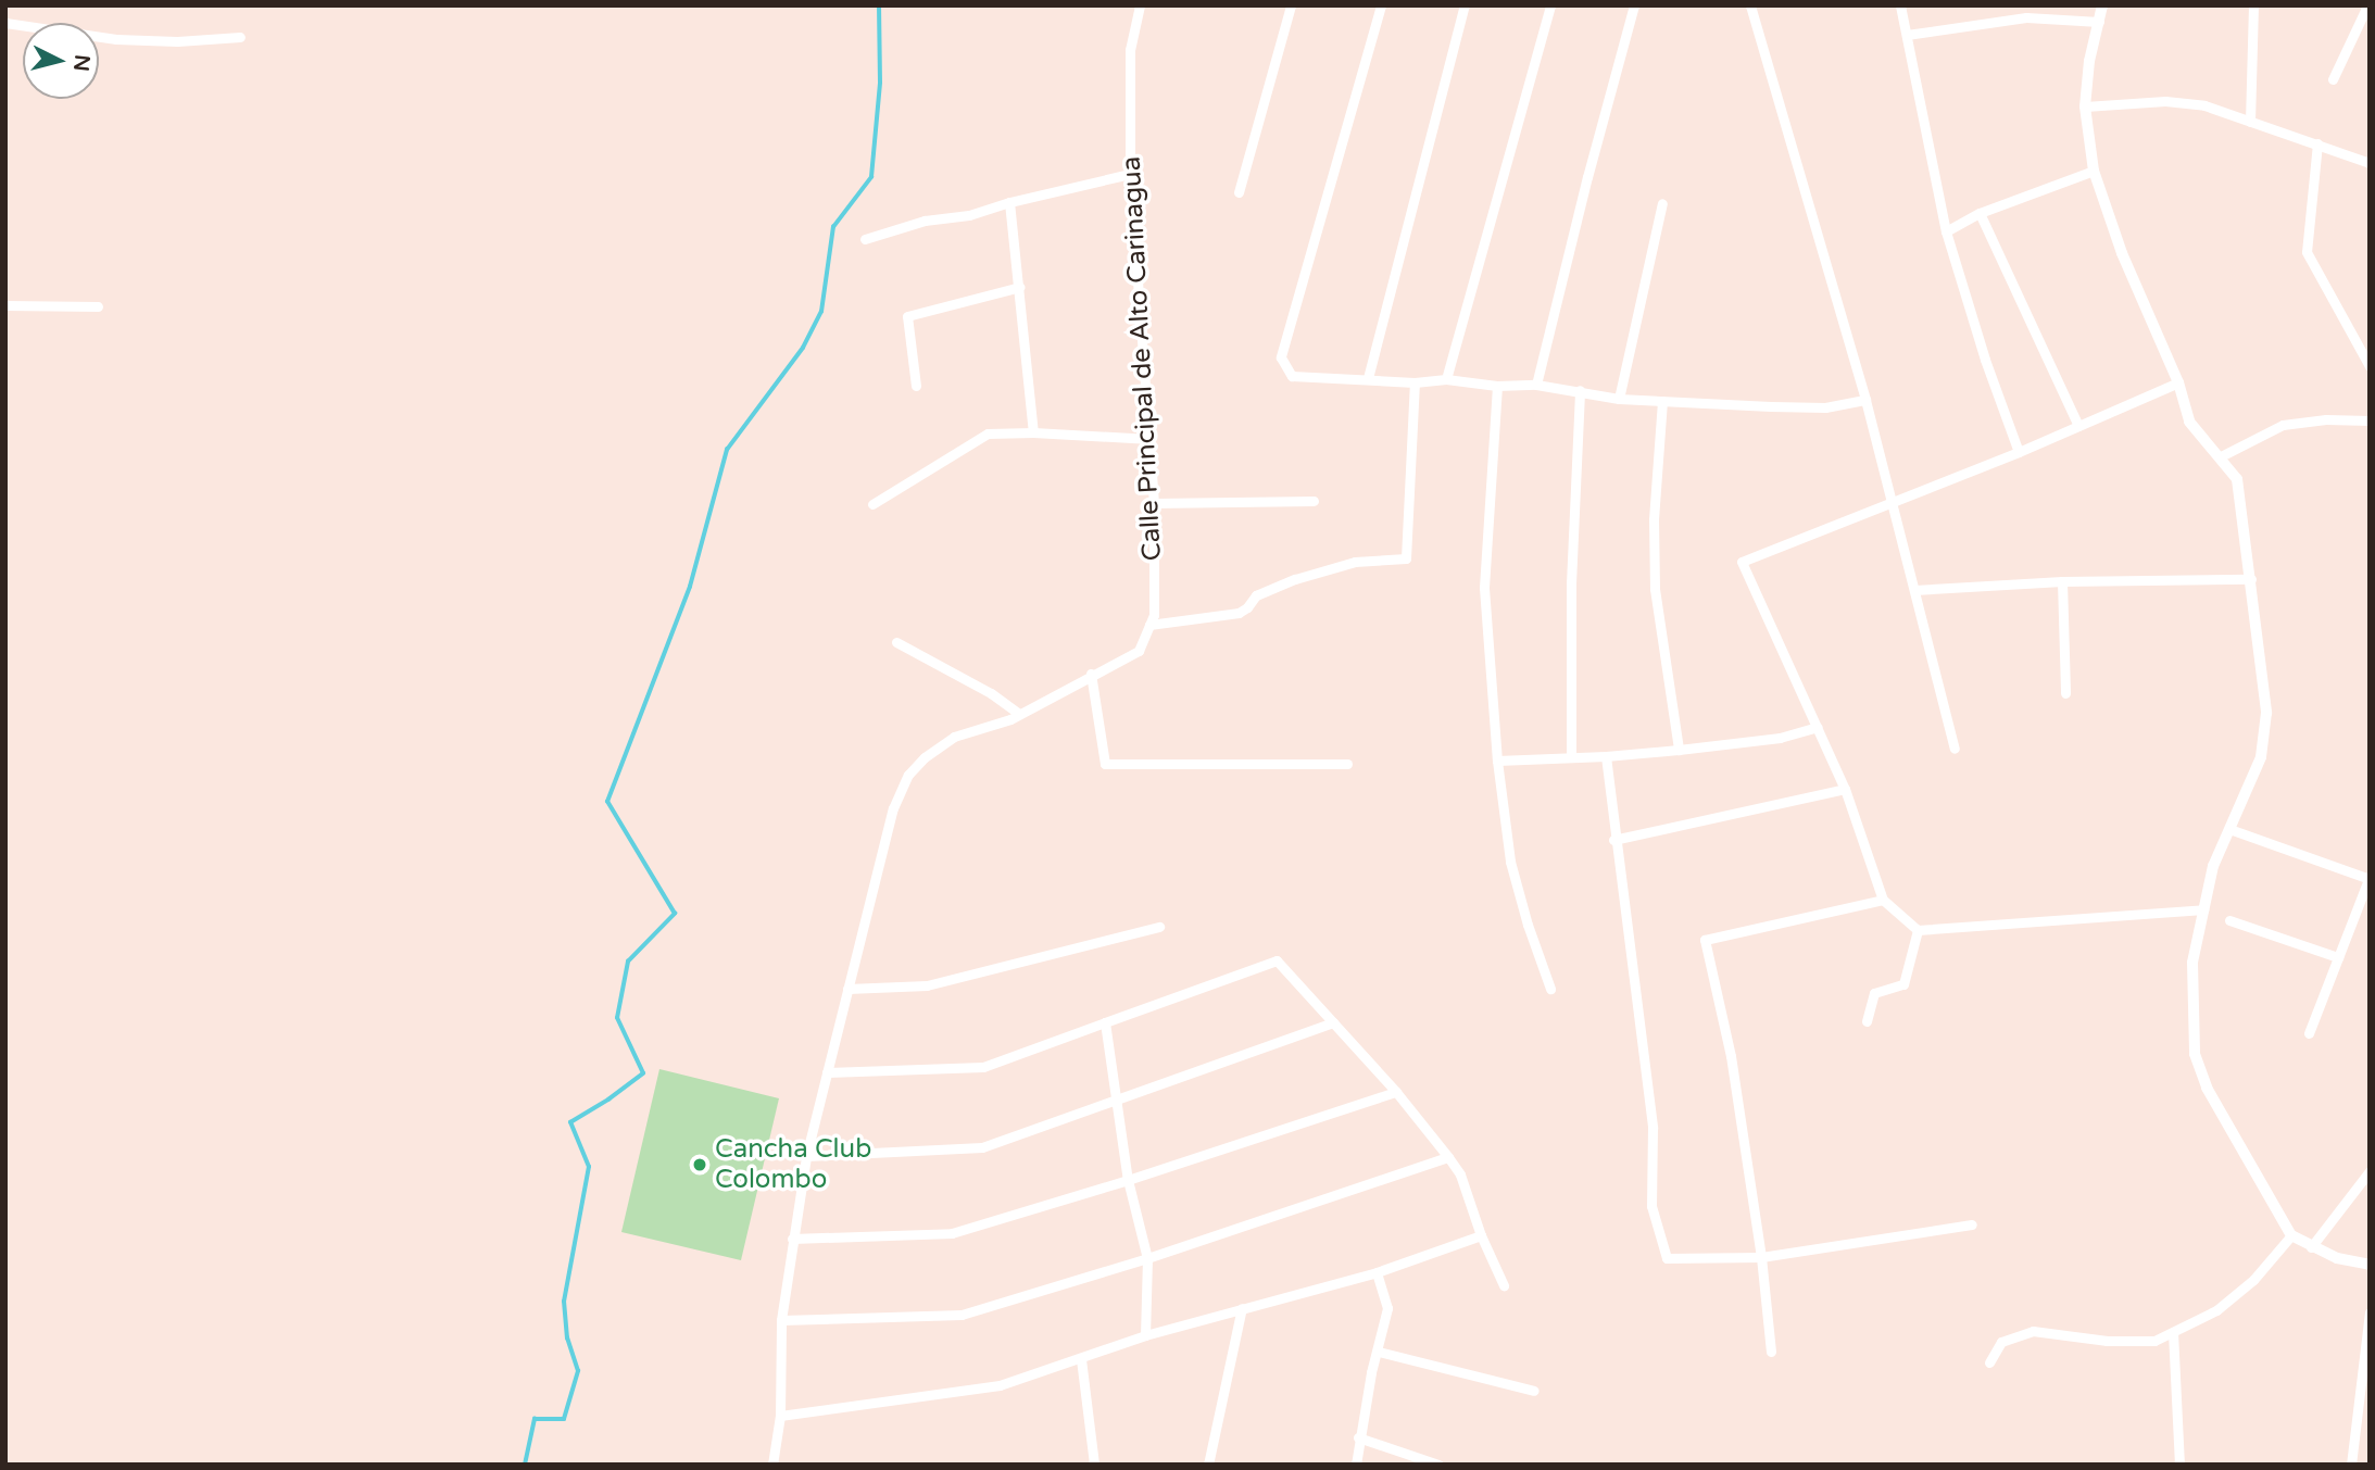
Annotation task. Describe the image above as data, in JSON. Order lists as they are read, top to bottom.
{
  "streets": {
    "street": ["Calle Principal de Alto Carinagua"]
  },
  "places": ["Cancha Club Colombo"],
  "north": "right"
}
